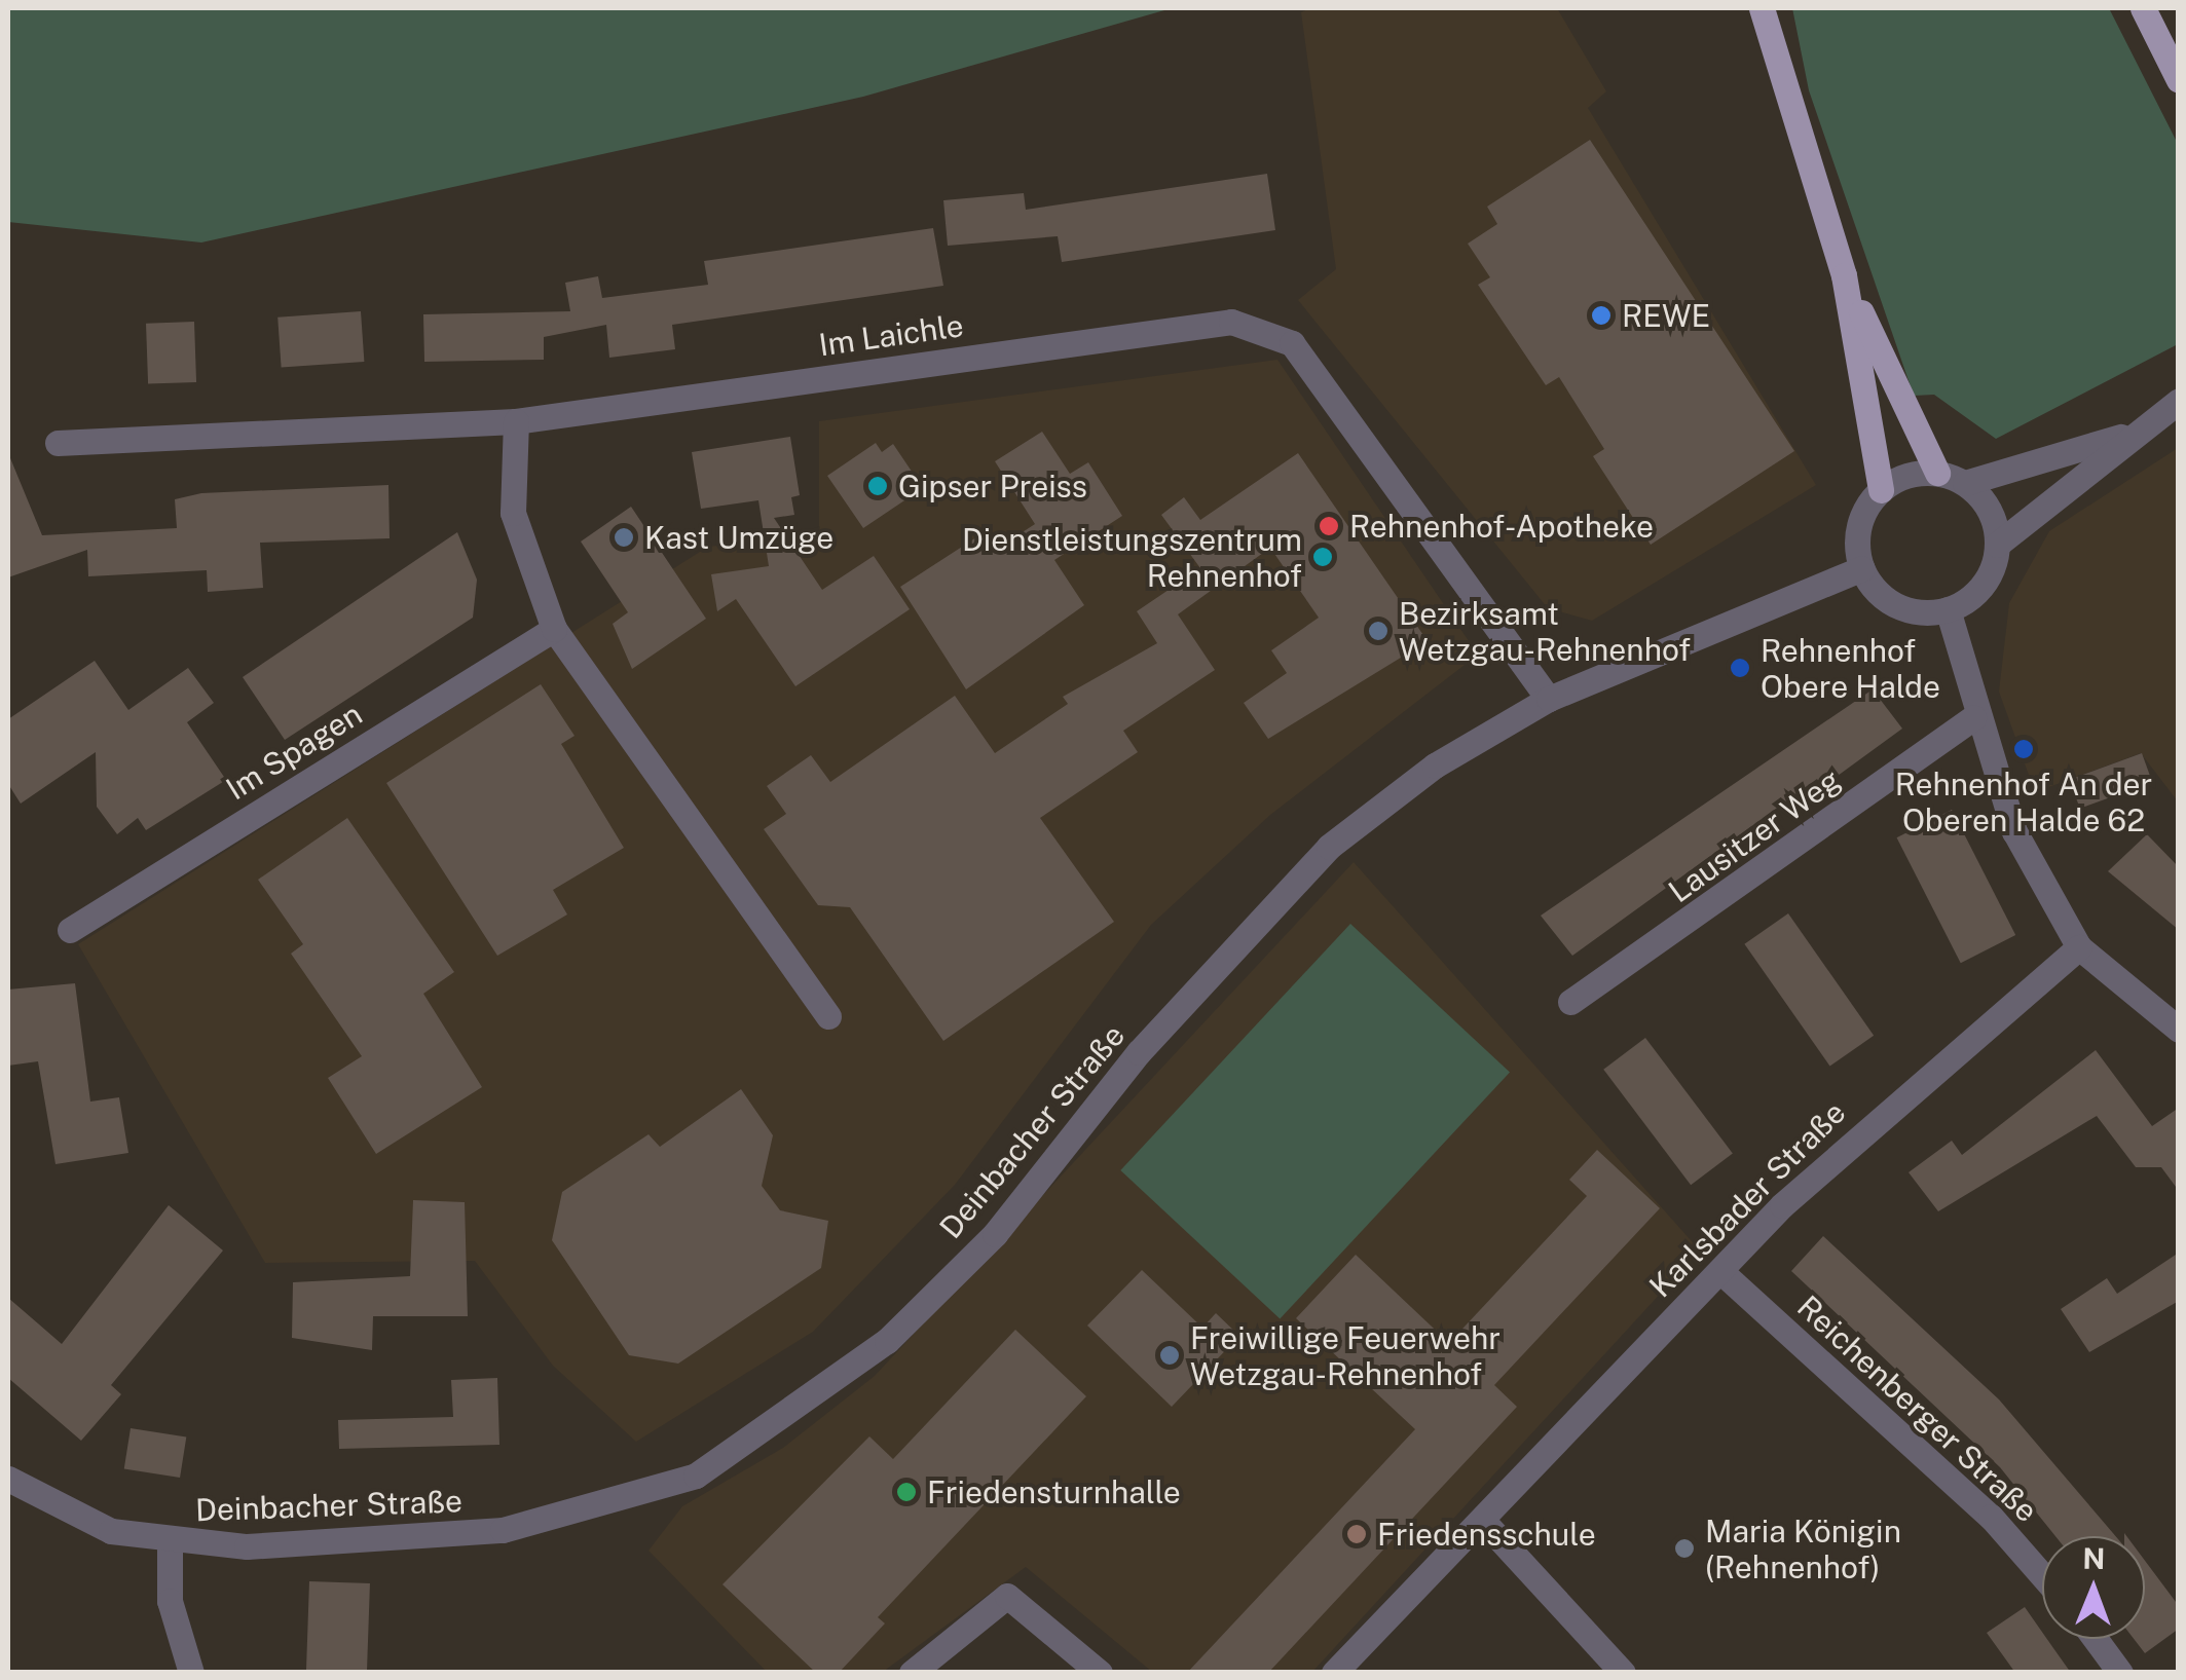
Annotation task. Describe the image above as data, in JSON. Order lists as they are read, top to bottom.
{
  "streets": {
    "street": [
      "Im Laichle",
      "Im Spagen",
      "Lausitzer Weg",
      "Deinbacher Straße",
      "Karlsbader Straße",
      "Reichenberger Straße"
    ]
  },
  "crossings": [
    ["Im Laichle", "Deinbacher Straße"],
    ["Karlsbader Straße", "Reichenberger Straße"]
  ],
  "places": [
    "REWE",
    "Gipser Preiss",
    "Rehnenhof-Apotheke",
    "Kast Umzüge",
    "Dienstleistungszentrum Rehnenhof",
    "Bezirksamt Wetzgau-Rehnenhof",
    "Rehnenhof Obere Halde",
    "Rehnenhof An der Oberen Halde 62",
    "Freiwillige Feuerwehr Wetzgau-Rehnenhof",
    "Friedensturnhalle",
    "Friedensschule",
    "Maria Königin (Rehnenhof)"
  ],
  "north": "top"
}
